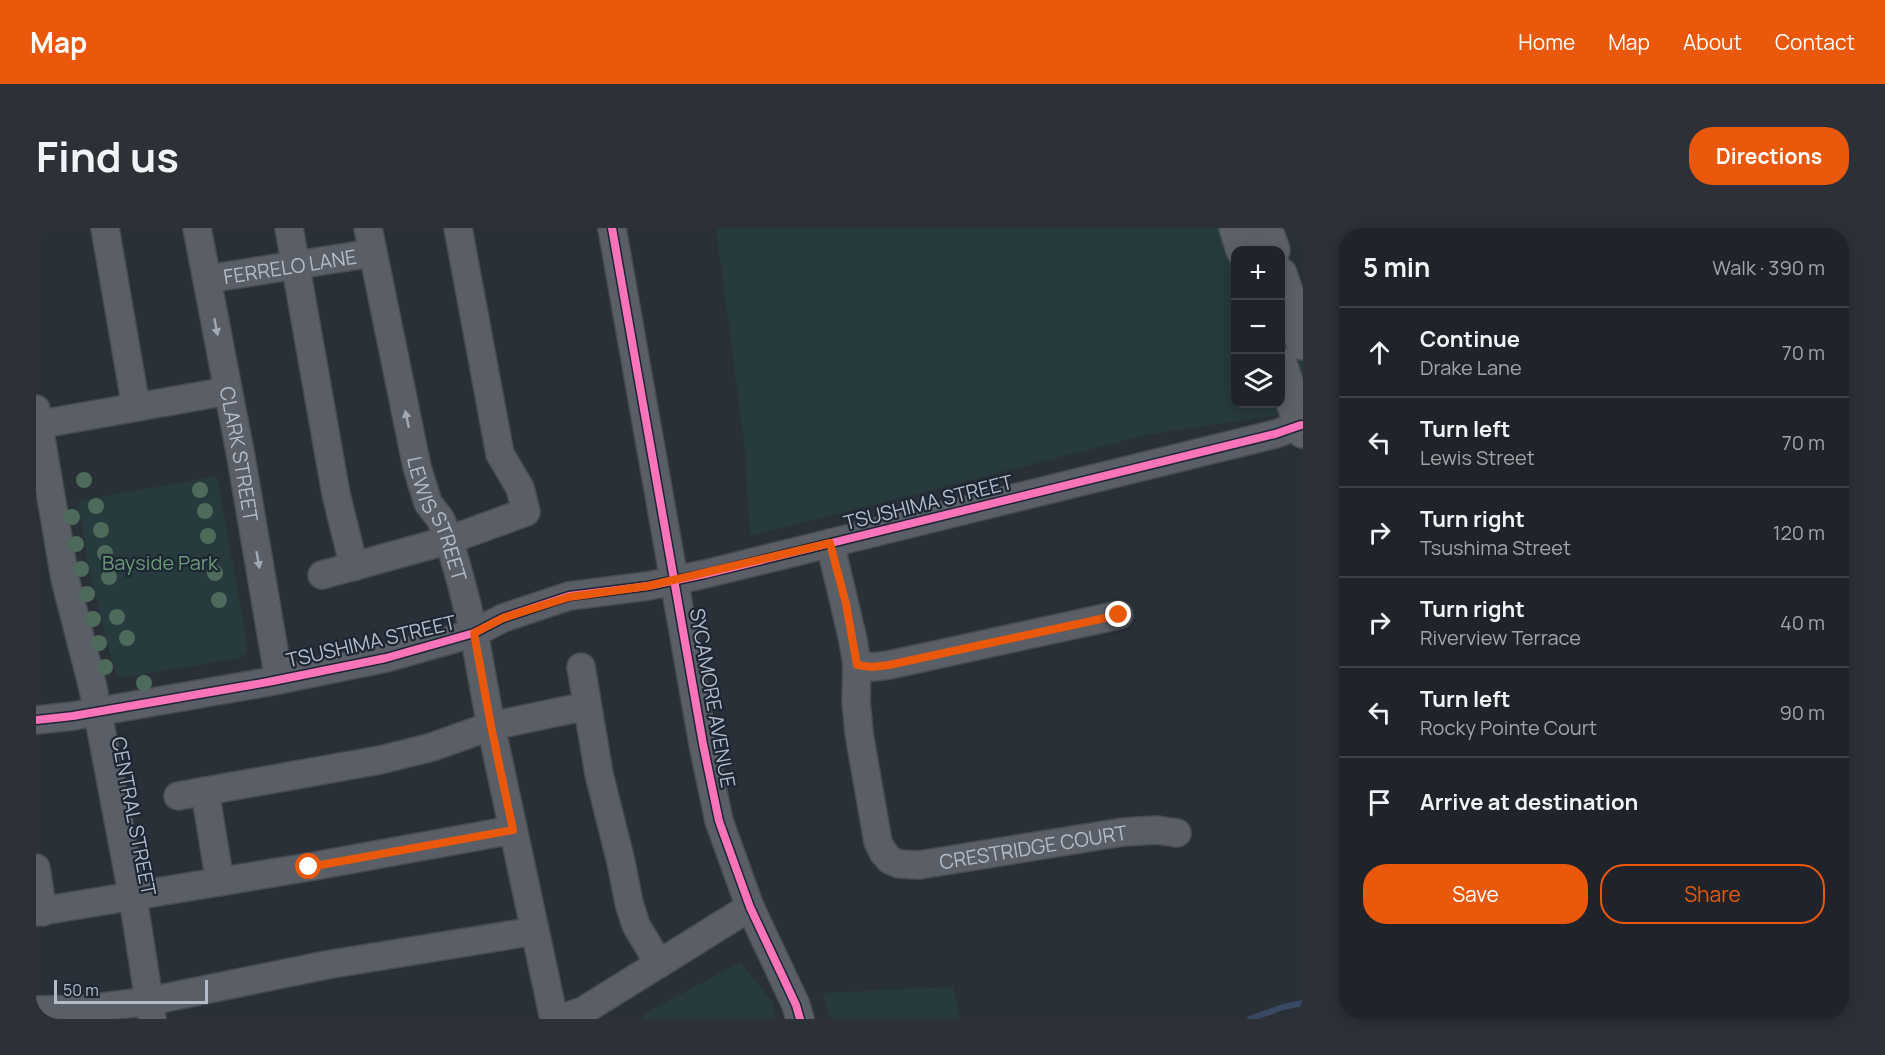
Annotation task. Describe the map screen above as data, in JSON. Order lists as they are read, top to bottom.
{
  "streets": {
    "street": [
      "FERRELO LANE",
      "CLARK STREET",
      "TSUSHIMA STREET",
      "LEWIS STREET",
      "SYCAMORE AVENUE",
      "CENTRAL STREET",
      "CRESTRIDGE COURT"
    ]
  },
  "crossings": [
    ["FERRELO LANE", "CLARK STREET"],
    ["FERRELO LANE", "LEWIS STREET"],
    ["CLARK STREET", "TSUSHIMA STREET"],
    ["TSUSHIMA STREET", "LEWIS STREET"],
    ["TSUSHIMA STREET", "SYCAMORE AVENUE"],
    ["TSUSHIMA STREET", "CENTRAL STREET"]
  ],
  "parks": ["Bayside Park"],
  "scale_bar": "50 m",
  "page": {
    "header": "Map",
    "nav": [
      "Home",
      "Map",
      "About",
      "Contact"
    ],
    "title": "Find us",
    "buttons": [
      "Directions",
      ["Save", "Share"]
    ],
    "heading": ["5 min", "Walk · 390 m"],
    "map_buttons": ["+", "−"],
    "list": [
      ["Continue", "Drake Lane", "70 m"],
      ["Turn left", "Lewis Street", "70 m"],
      ["Turn right", "Tsushima Street", "120 m"],
      ["Turn right", "Riverview Terrace", "40 m"],
      ["Turn left", "Rocky Pointe Court", "90 m"],
      "Arrive at destination"
    ],
    "scale": "50 m"
  }
}
